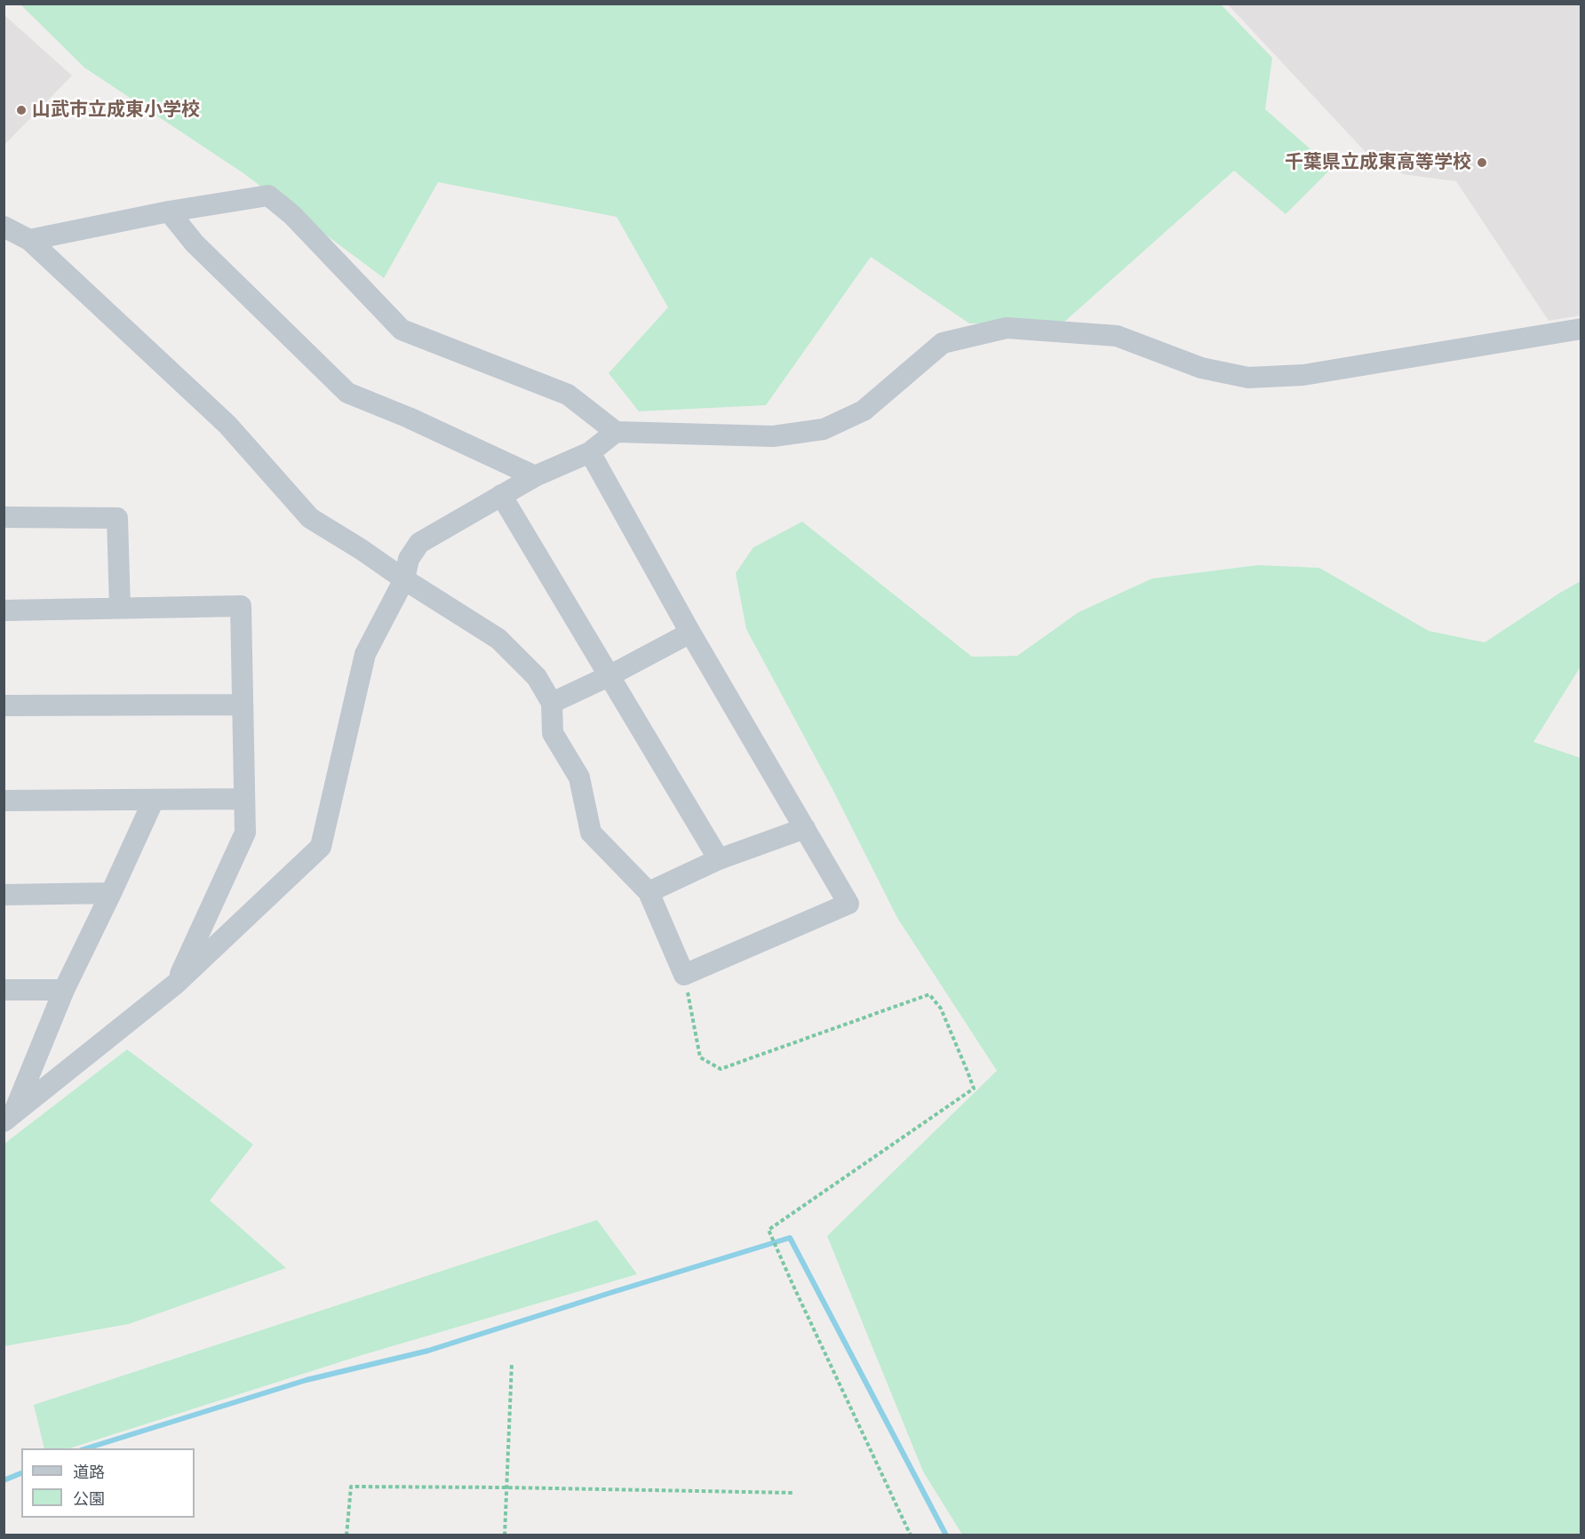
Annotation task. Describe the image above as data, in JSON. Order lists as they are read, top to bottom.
{
  "places": ["山武市立成東小学校", "千葉県立成東高等学校"],
  "legend": ["道路", "公園"]
}
